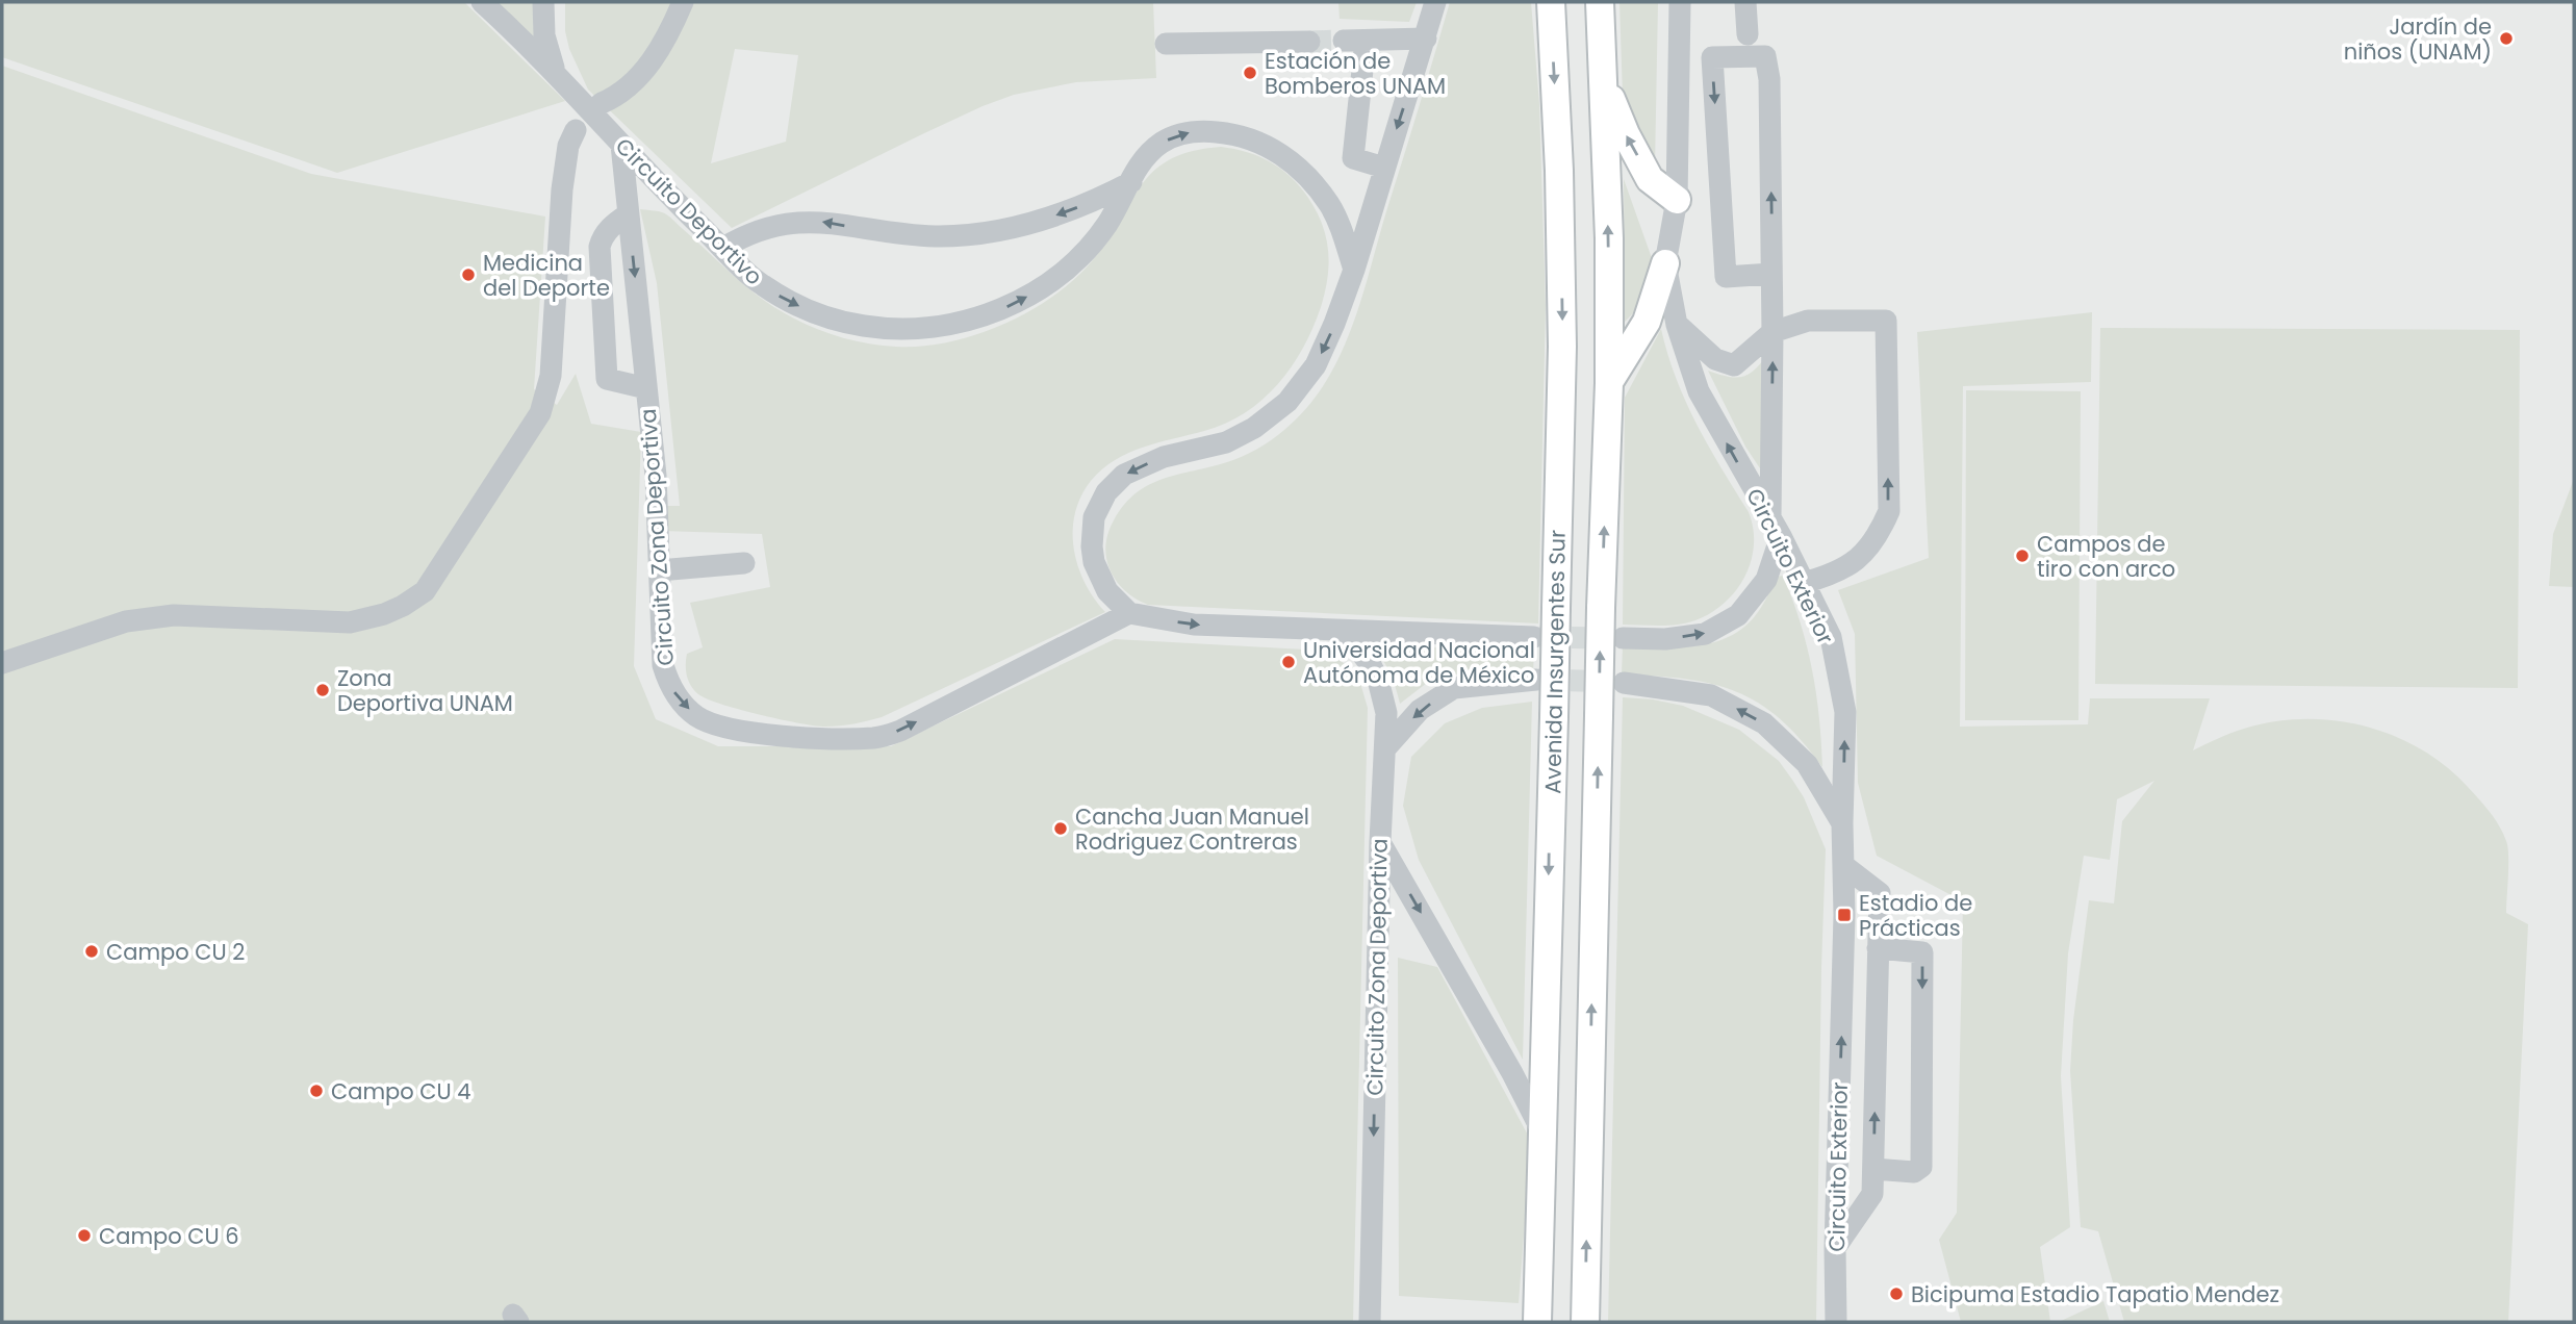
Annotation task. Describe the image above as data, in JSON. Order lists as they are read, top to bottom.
{
  "streets": {
    "main road": ["Avenida Insurgentes Sur"],
    "street": ["Circuito Deportivo", "Circuito Zona Deportiva", "Circuito Exterior"]
  },
  "crossings": [
    ["Circuito Deportivo", "Circuito Zona Deportiva"]
  ],
  "places": {
    "other": [
      "Jardín de niños (UNAM)",
      "Estación de Bomberos UNAM",
      "Medicina del Deporte",
      "Campos de tiro con arco",
      "Universidad Nacional Autónoma de México",
      "Zona Deportiva UNAM",
      "Cancha Juan Manuel Rodriguez Contreras",
      "Campo CU 2",
      "Campo CU 4",
      "Campo CU 6",
      "Bicipuma Estadio Tapatio Mendez"
    ],
    "transit": ["Estadio de Prácticas"]
  }
}
